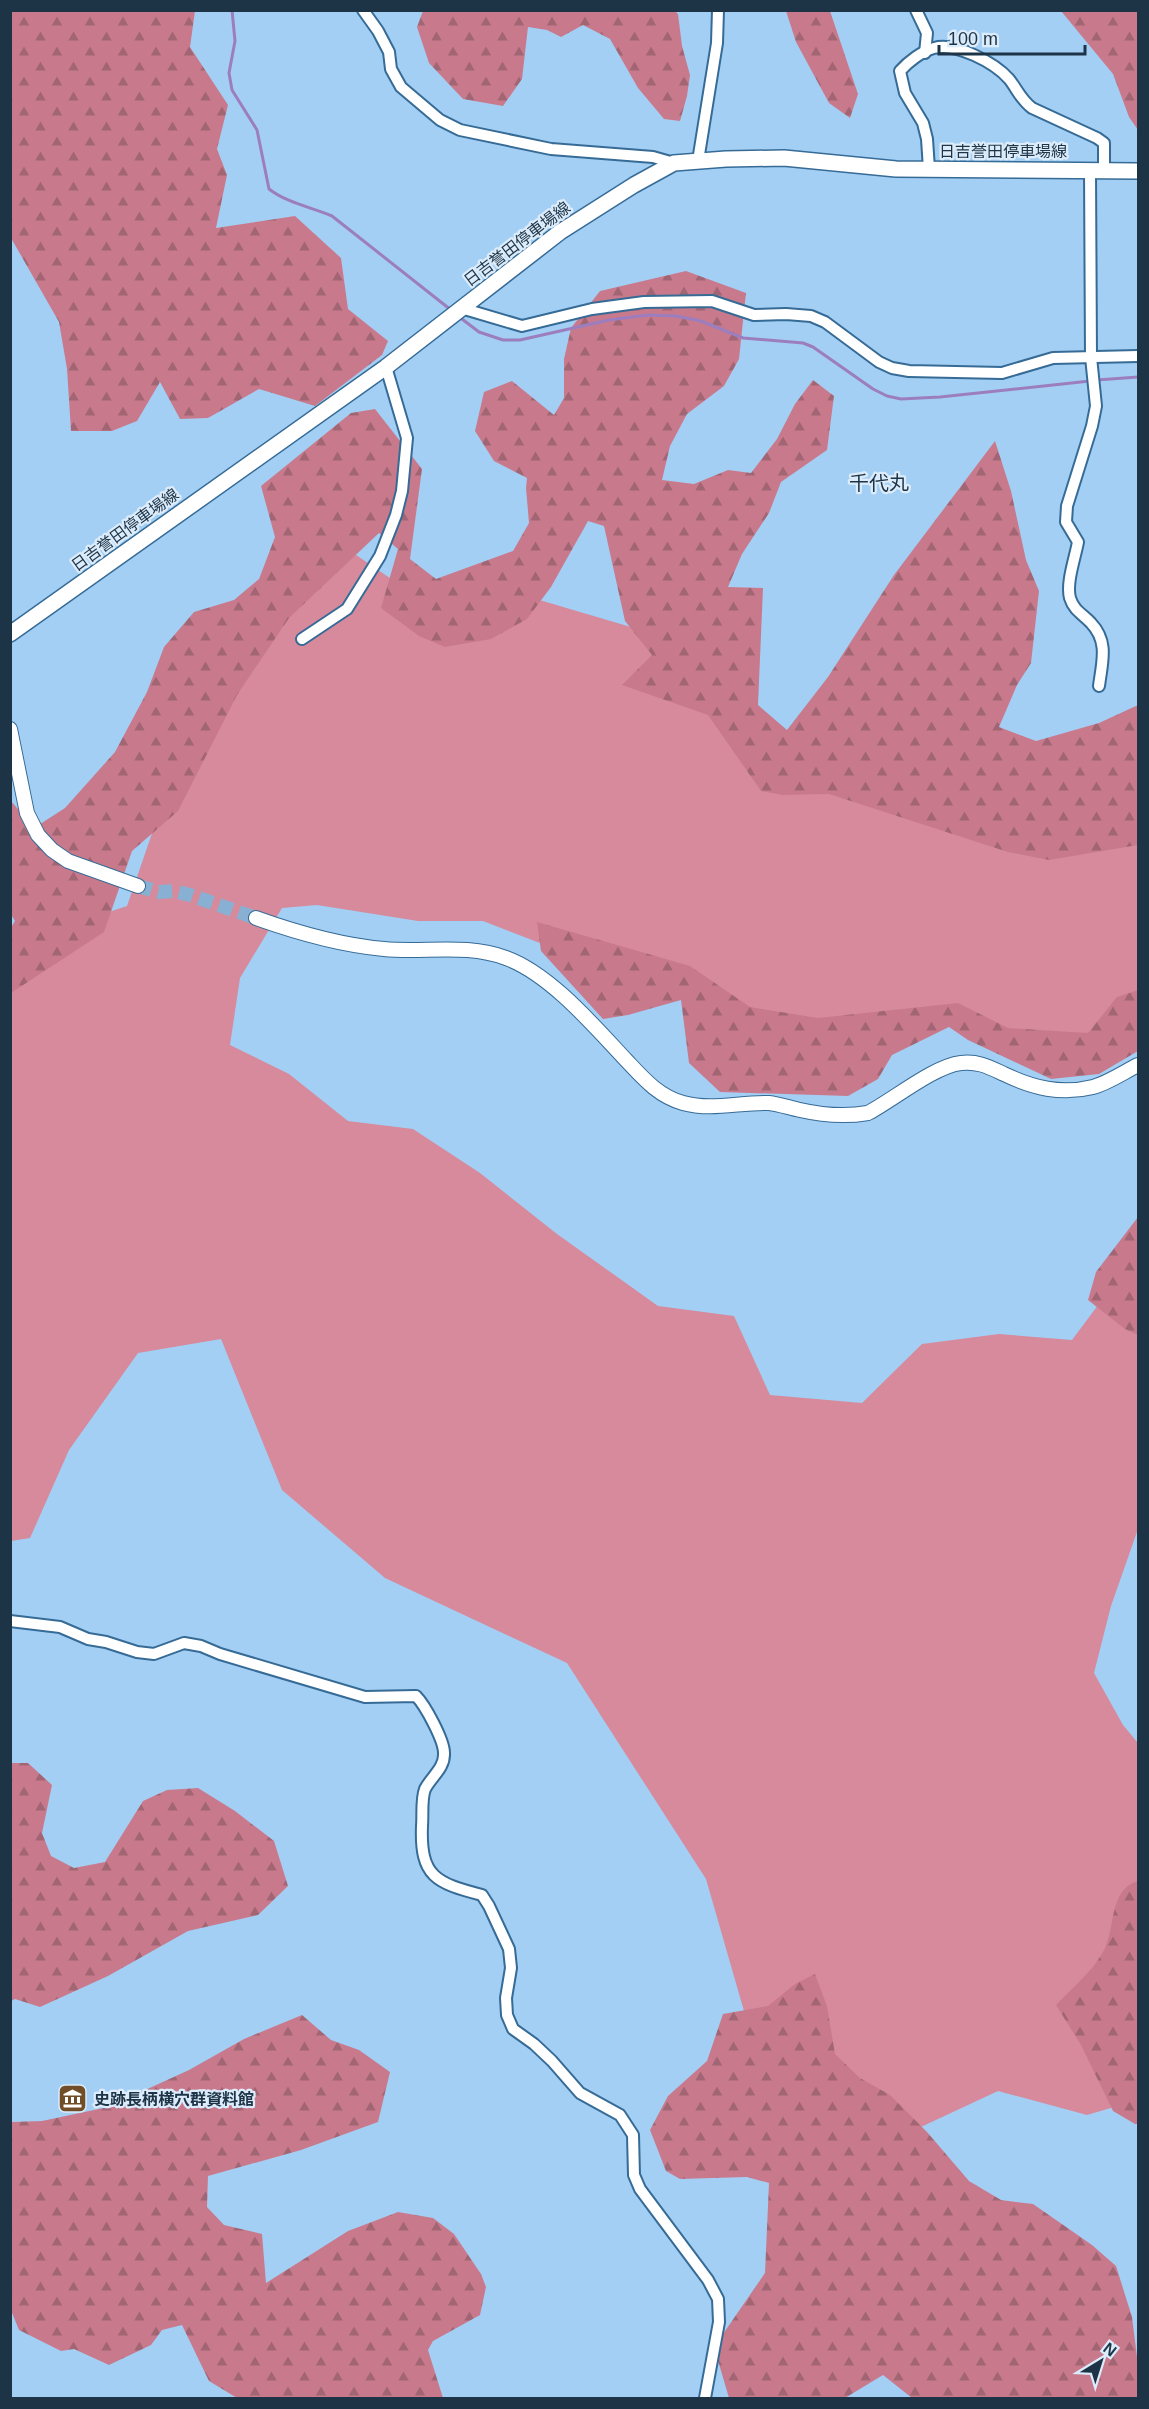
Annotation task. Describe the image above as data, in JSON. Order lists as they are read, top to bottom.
{
  "streets": {
    "main road": ["日吉誉田停車場線"]
  },
  "districts": ["千代丸"],
  "places": {
    "museum": ["史跡長柄横穴群資料館"]
  },
  "scale_bar": "100 m",
  "north": "top right"
}
